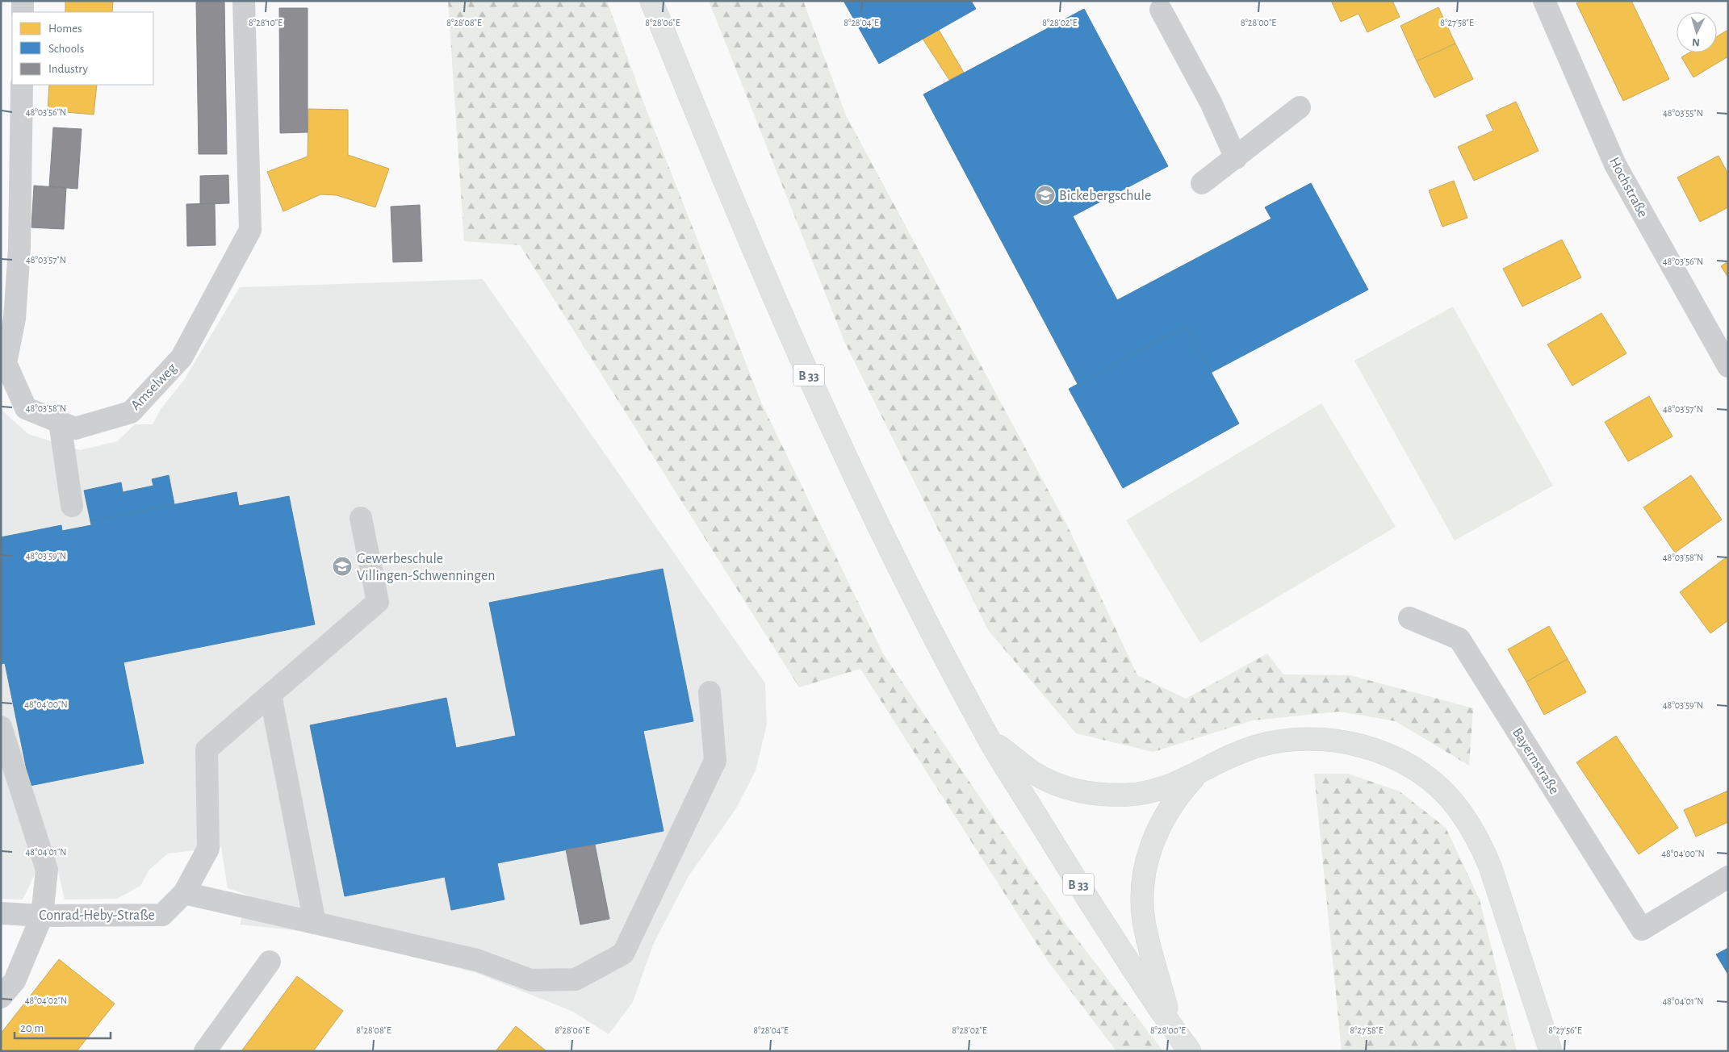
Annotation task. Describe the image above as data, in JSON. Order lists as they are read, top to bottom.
{
  "streets": {
    "main road": ["B 33"],
    "street": [
      "Hochstraße",
      "Amselweg",
      "Bayernstraße",
      "Conrad-Heby-Straße"
    ]
  },
  "places": {
    "school or university": ["Bickebergschule", "Gewerbeschule Villingen-Schwenningen"]
  },
  "legend": ["Homes", "Schools", "Industry"],
  "scale_bar": "20 m",
  "north": "bottom",
  "coordinates": [
    "8°28'10\"E",
    "8°28'08\"E",
    "8°28'06\"E",
    "8°28'04\"E",
    "8°28'02\"E",
    "8°28'00\"E",
    "8°27'58\"E",
    "48°03'56\"N",
    "48°03'55\"N",
    "48°03'57\"N",
    "48°03'58\"N",
    "48°03'59\"N",
    "48°04'00\"N",
    "48°04'01\"N",
    "48°04'02\"N",
    "8°27'56\"E"
  ]
}
